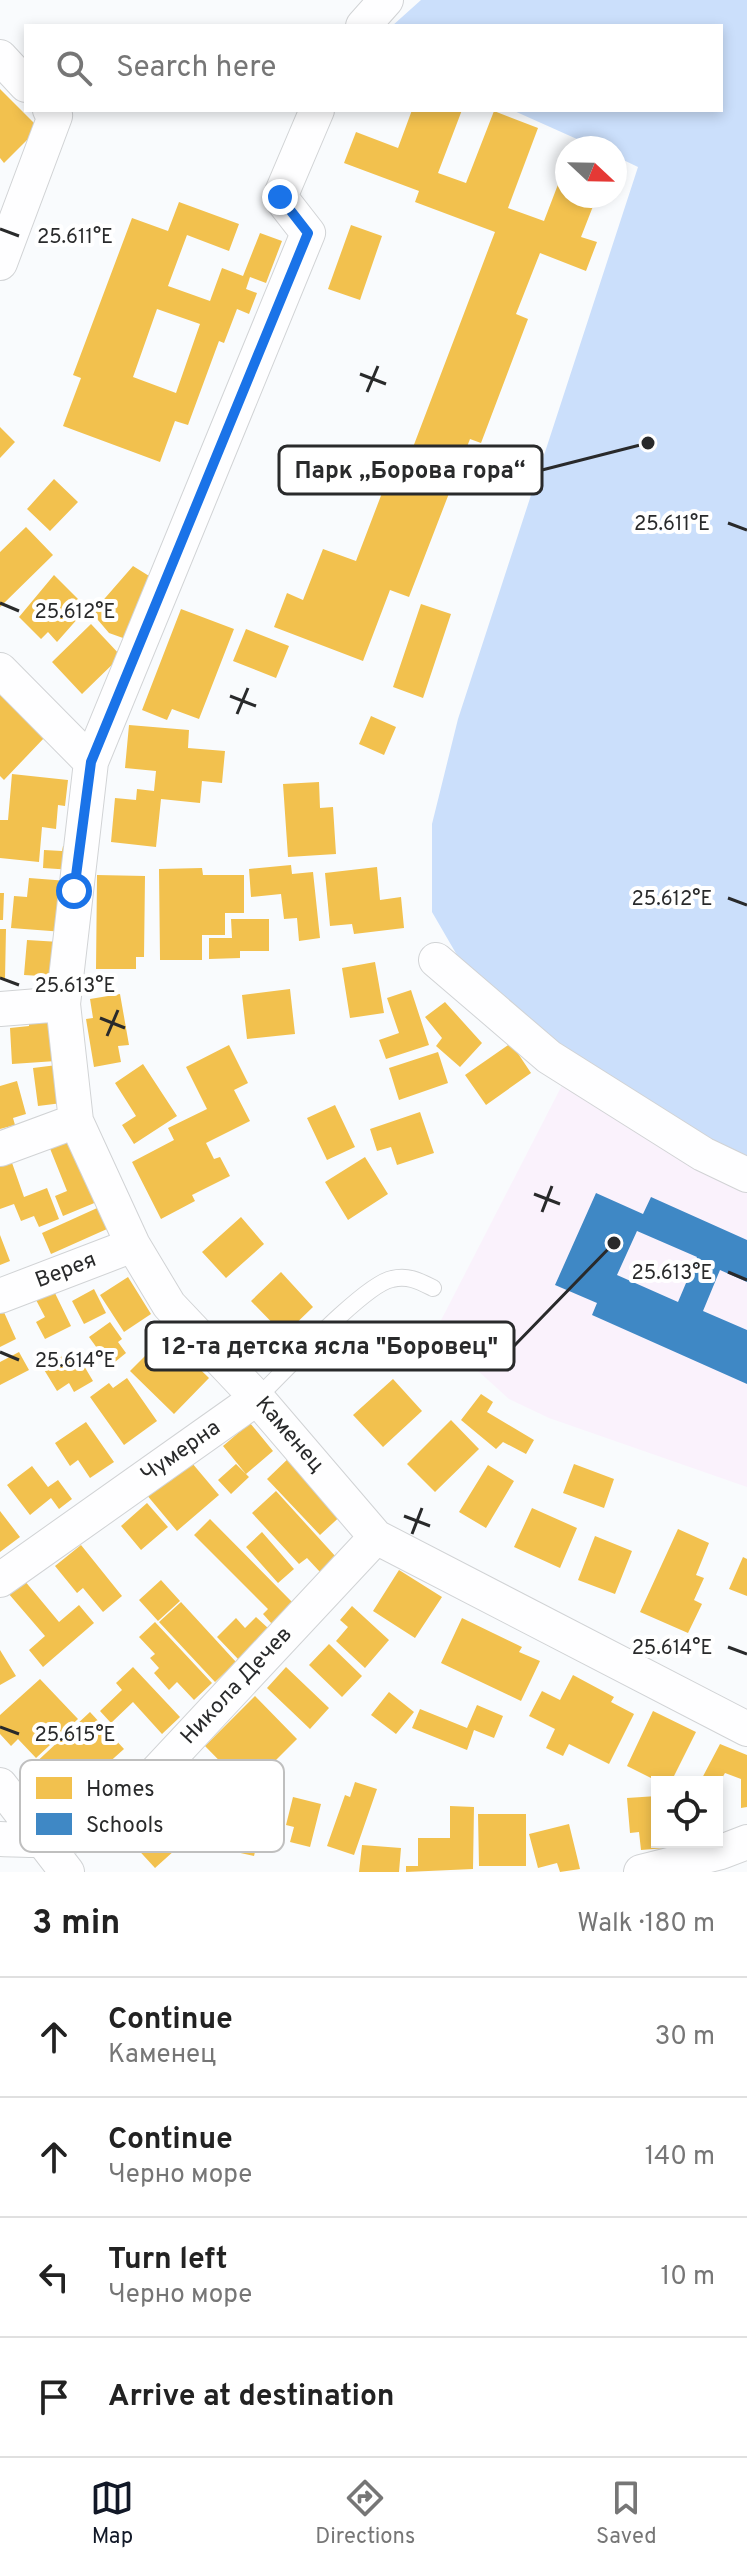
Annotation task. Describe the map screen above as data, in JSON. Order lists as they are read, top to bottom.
{
  "streets": {
    "street": [
      "Верея",
      "Каменец",
      "Чумерна",
      "Никола Дечев"
    ]
  },
  "crossings": [
    ["Верея", "Каменец"],
    ["Каменец", "Чумерна"],
    ["Каменец", "Никола Дечев"]
  ],
  "places": ["Парк „Борова гора“", "12-та детска ясла \"Боровец\""],
  "legend": ["Homes", "Schools"],
  "north": "right",
  "page": {
    "search": "Search here",
    "heading": ["3 min", "Walk · 180 m"],
    "list": [
      ["Continue", "Каменец", "30 m"],
      ["Continue", "Черно море", "140 m"],
      ["Turn left", "Черно море", "10 m"],
      "Arrive at destination"
    ],
    "nav": ["Map", "Directions", "Saved"]
  },
  "coordinates": [
    "25.611°E",
    "25.612°E",
    "25.613°E",
    "25.614°E",
    "25.615°E"
  ]
}
